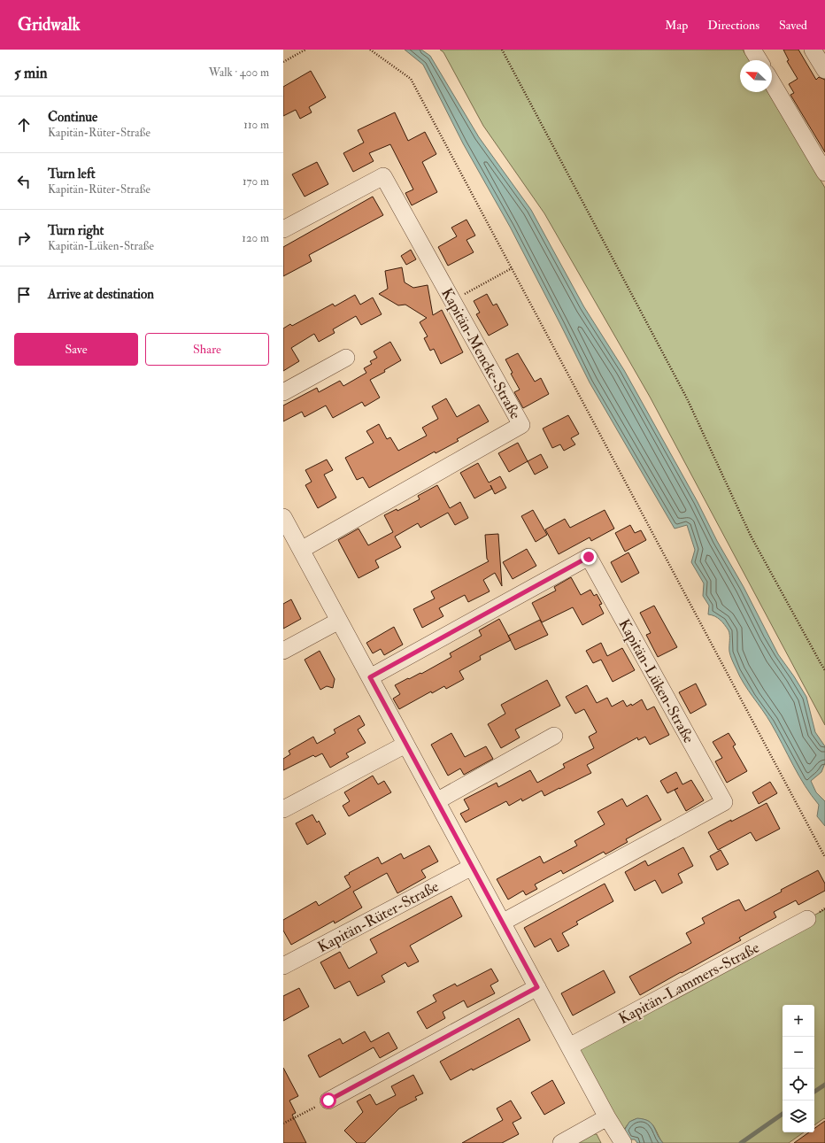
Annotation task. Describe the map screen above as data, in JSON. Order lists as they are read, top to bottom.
{
  "streets": {
    "street": [
      "Kapitän-Mencke-Straße",
      "Kapitän-Lüken-Straße",
      "Kapitän-Rüter-Straße",
      "Kapitän-Lammers-Straße"
    ]
  },
  "north": "top left",
  "page": {
    "header": "Gridwalk",
    "nav": ["Map", "Directions", "Saved"],
    "heading": ["5 min", "Walk · 400 m"],
    "list": [
      ["Continue", "Kapitän-Rüter-Straße", "110 m"],
      ["Turn left", "Kapitän-Rüter-Straße", "170 m"],
      ["Turn right", "Kapitän-Lüken-Straße", "120 m"],
      "Arrive at destination"
    ],
    "buttons": ["Save", "Share"],
    "map_buttons": ["+", "−"]
  }
}
